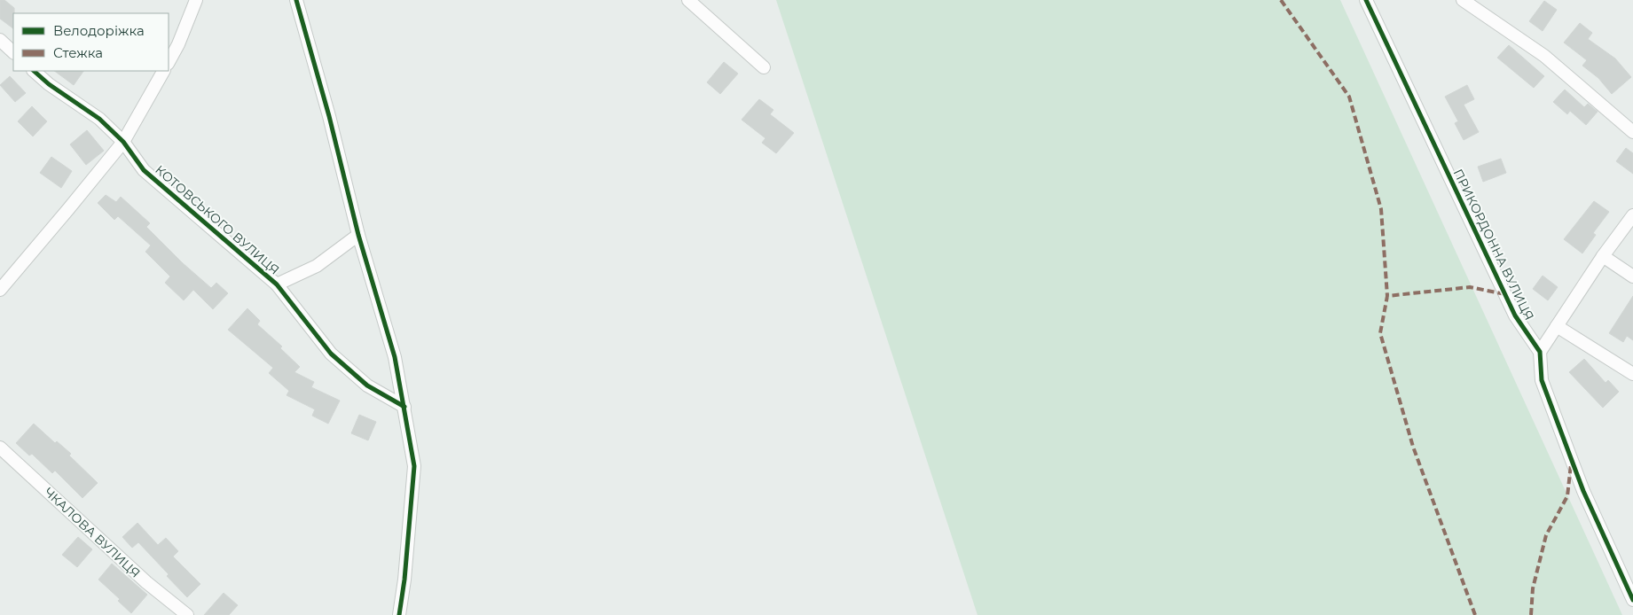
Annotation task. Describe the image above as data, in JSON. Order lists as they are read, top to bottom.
{
  "streets": {
    "street": ["КОТОВСЬКОГО ВУЛИЦЯ", "ПРИКОРДОННА ВУЛИЦЯ", "ЧКАЛОВА ВУЛИЦЯ"]
  },
  "legend": ["Велодоріжка", "Стежка"]
}
